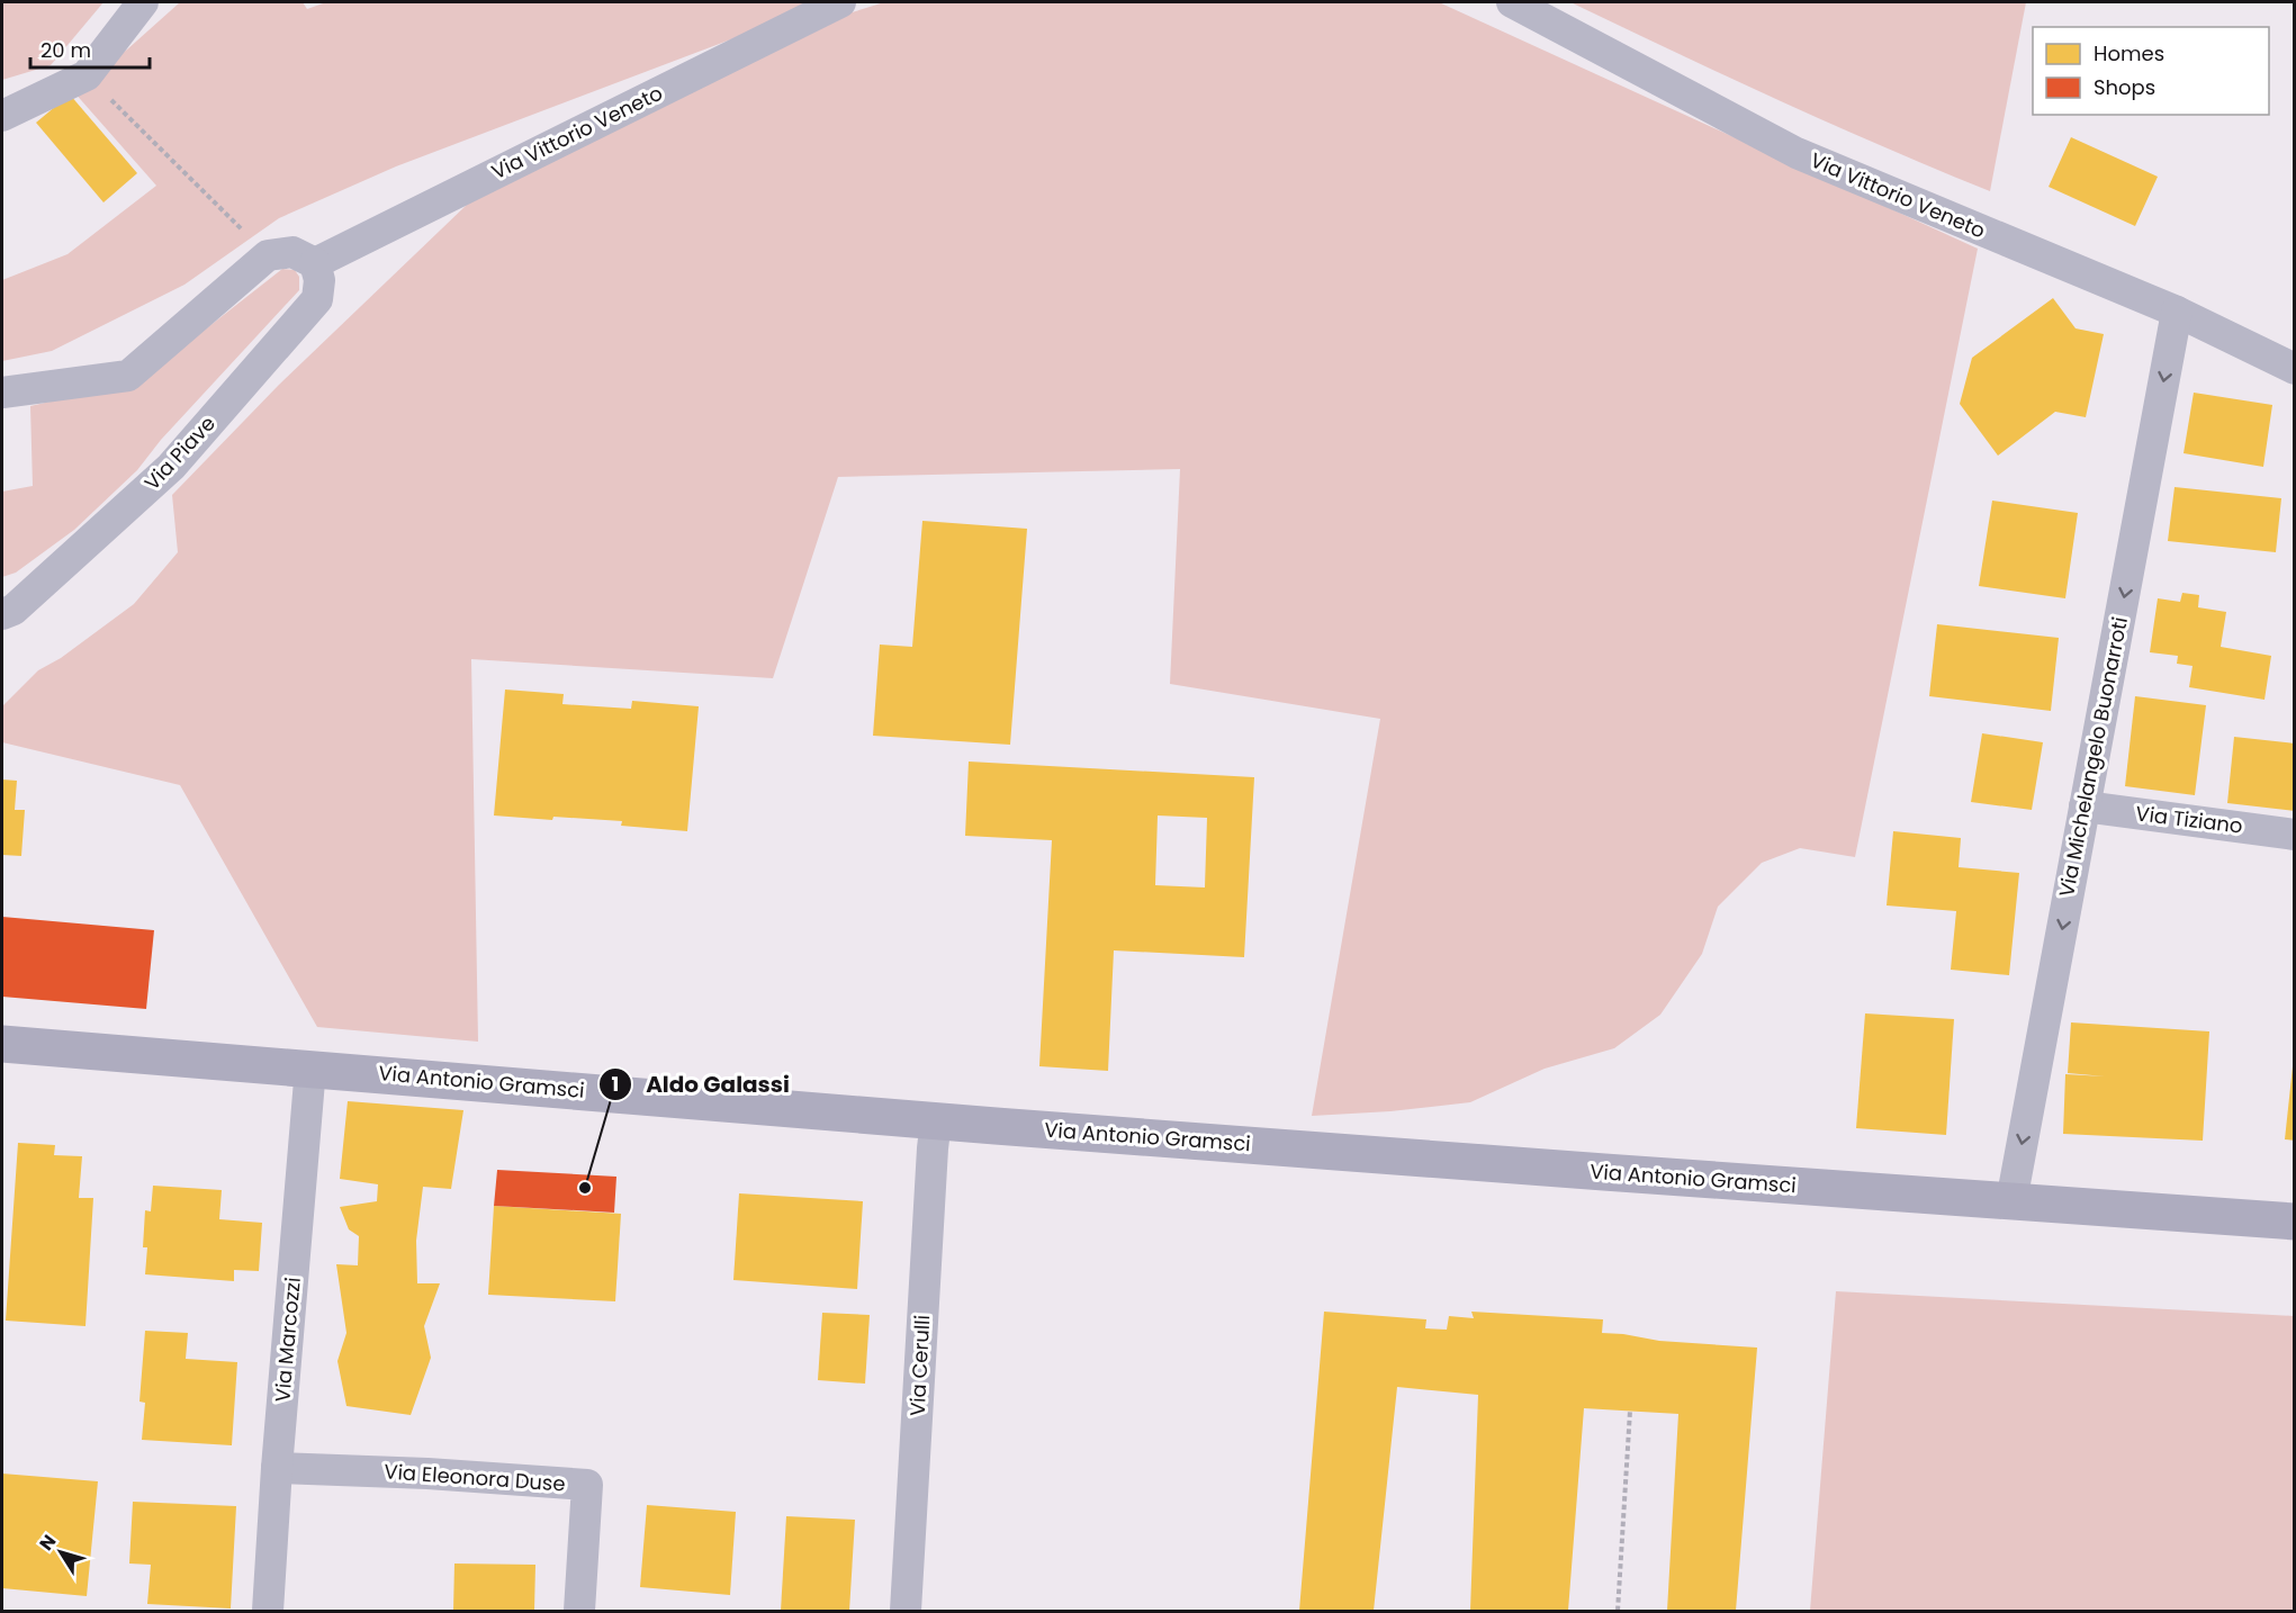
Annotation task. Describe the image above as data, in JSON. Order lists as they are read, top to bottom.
{
  "streets": {
    "street": [
      "Via Vittorio Veneto",
      "Via Piave",
      "Via Michelangelo Buonarroti",
      "Via Tiziano",
      "Via Antonio Gramsci",
      "Via Marcozzi",
      "Via Cerulli",
      "Via Eleonora Duse"
    ]
  },
  "crossings": [
    ["Via Vittorio Veneto", "Via Piave"],
    ["Via Vittorio Veneto", "Via Michelangelo Buonarroti"],
    ["Via Michelangelo Buonarroti", "Via Tiziano"],
    ["Via Michelangelo Buonarroti", "Via Antonio Gramsci"],
    ["Via Antonio Gramsci", "Via Marcozzi"],
    ["Via Antonio Gramsci", "Via Cerulli"],
    ["Via Marcozzi", "Via Eleonora Duse"]
  ],
  "one_way": ["Via Michelangelo Buonarroti"],
  "places": ["Aldo Galassi"],
  "legend": ["Homes", "Shops"],
  "scale_bar": "20 m",
  "north": "top left"
}
